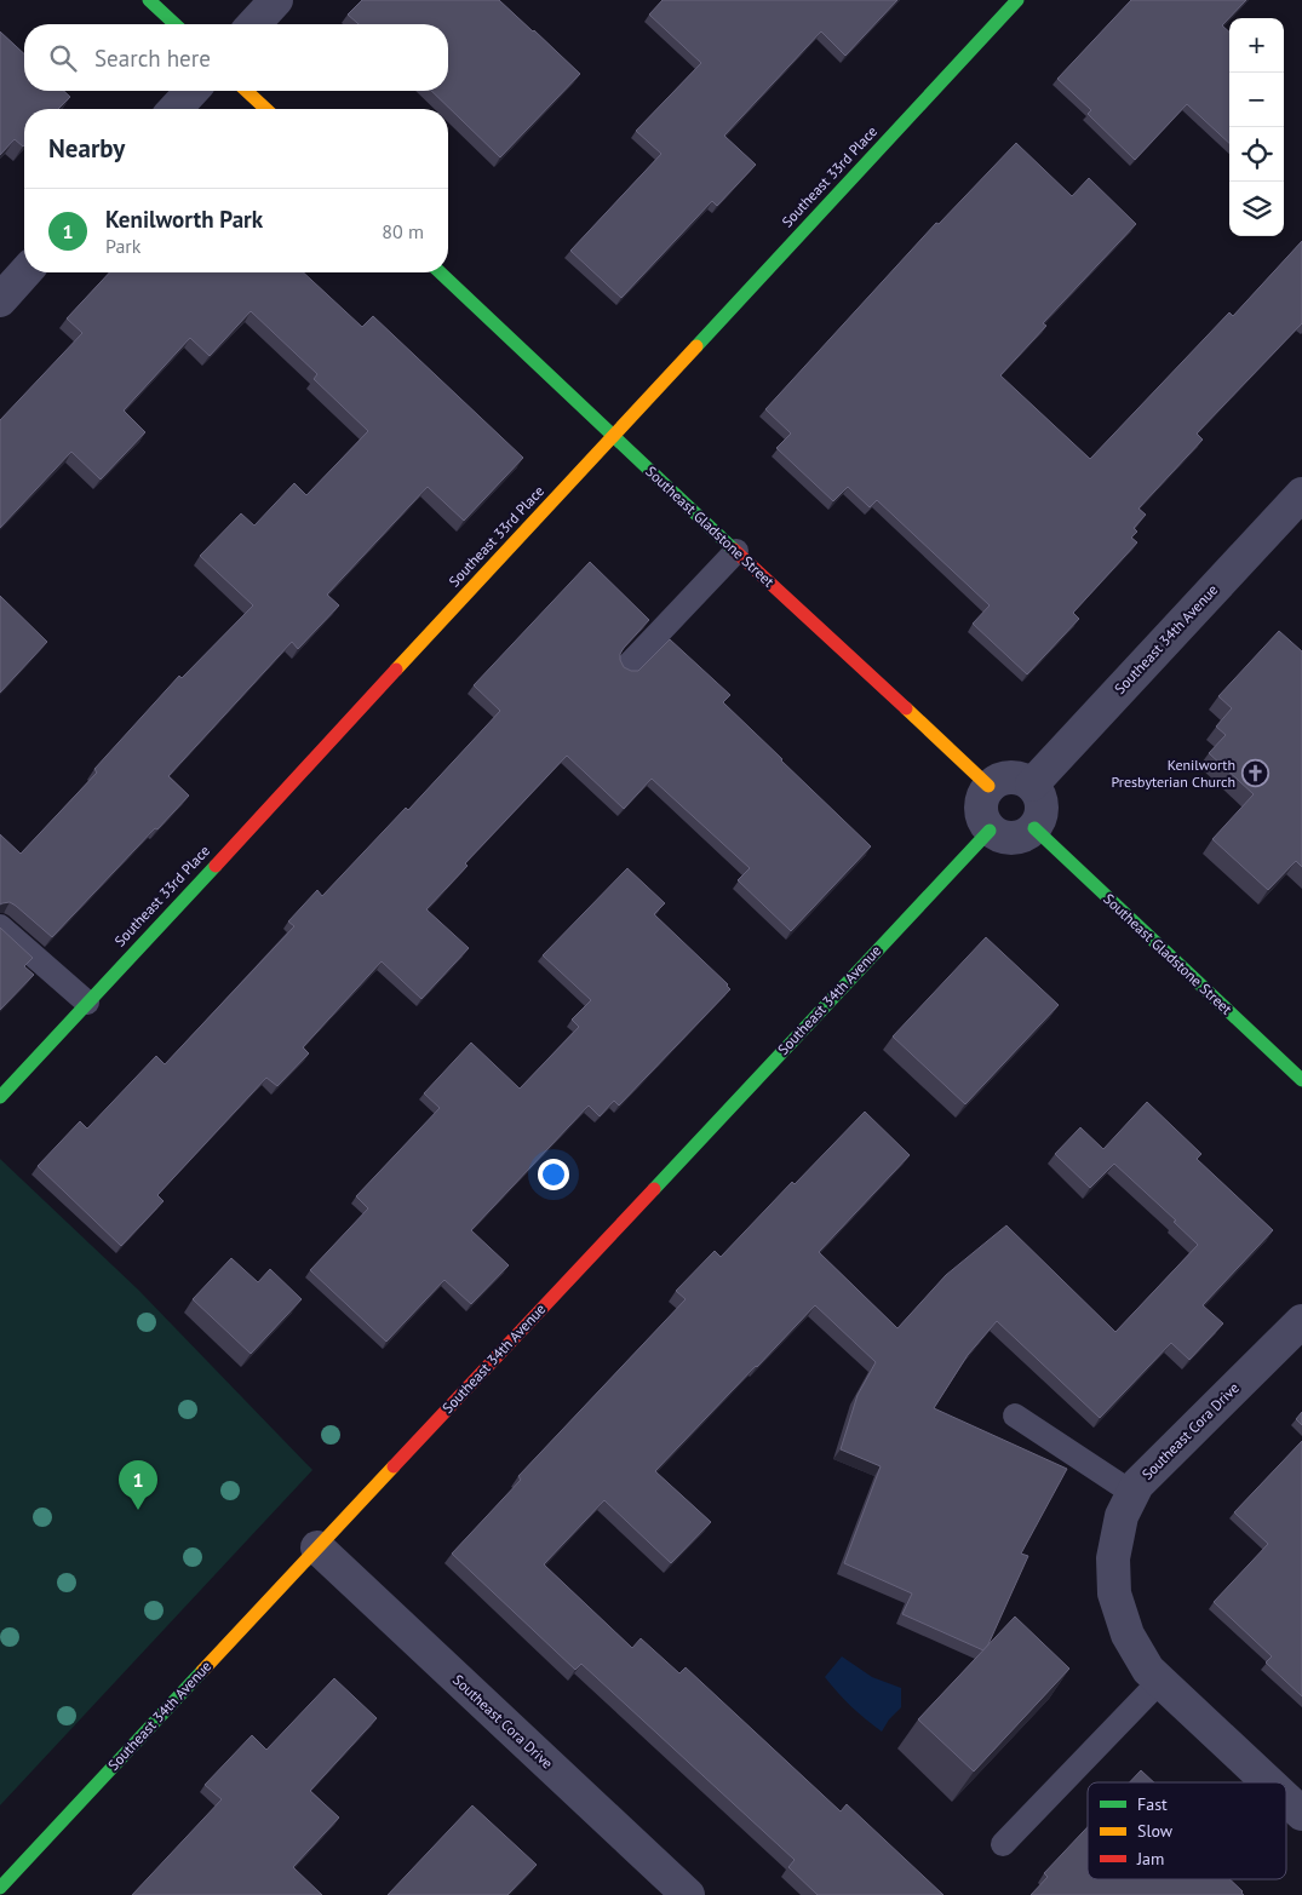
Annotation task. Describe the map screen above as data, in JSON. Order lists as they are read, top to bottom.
{
  "streets": {
    "street": [
      "Southeast 33rd Place",
      "Southeast Gladstone Street",
      "Southeast 34th Avenue",
      "Southeast Cora Drive"
    ]
  },
  "crossings": [
    ["Southeast 33rd Place", "Southeast Gladstone Street"],
    ["Southeast Gladstone Street", "Southeast 34th Avenue"],
    ["Southeast 34th Avenue", "Southeast Cora Drive"]
  ],
  "places": {
    "church": ["Kenilworth Presbyterian Church"]
  },
  "legend": ["Fast", "Slow", "Jam"],
  "page": {
    "map_buttons": ["+", "−"],
    "search": "Search here",
    "heading": "Nearby",
    "list": [
      {
        "mark": "1",
        "name": "Kenilworth Park",
        "note": "Park",
        "value": "80 m"
      }
    ],
    "pins": "1"
  }
}
